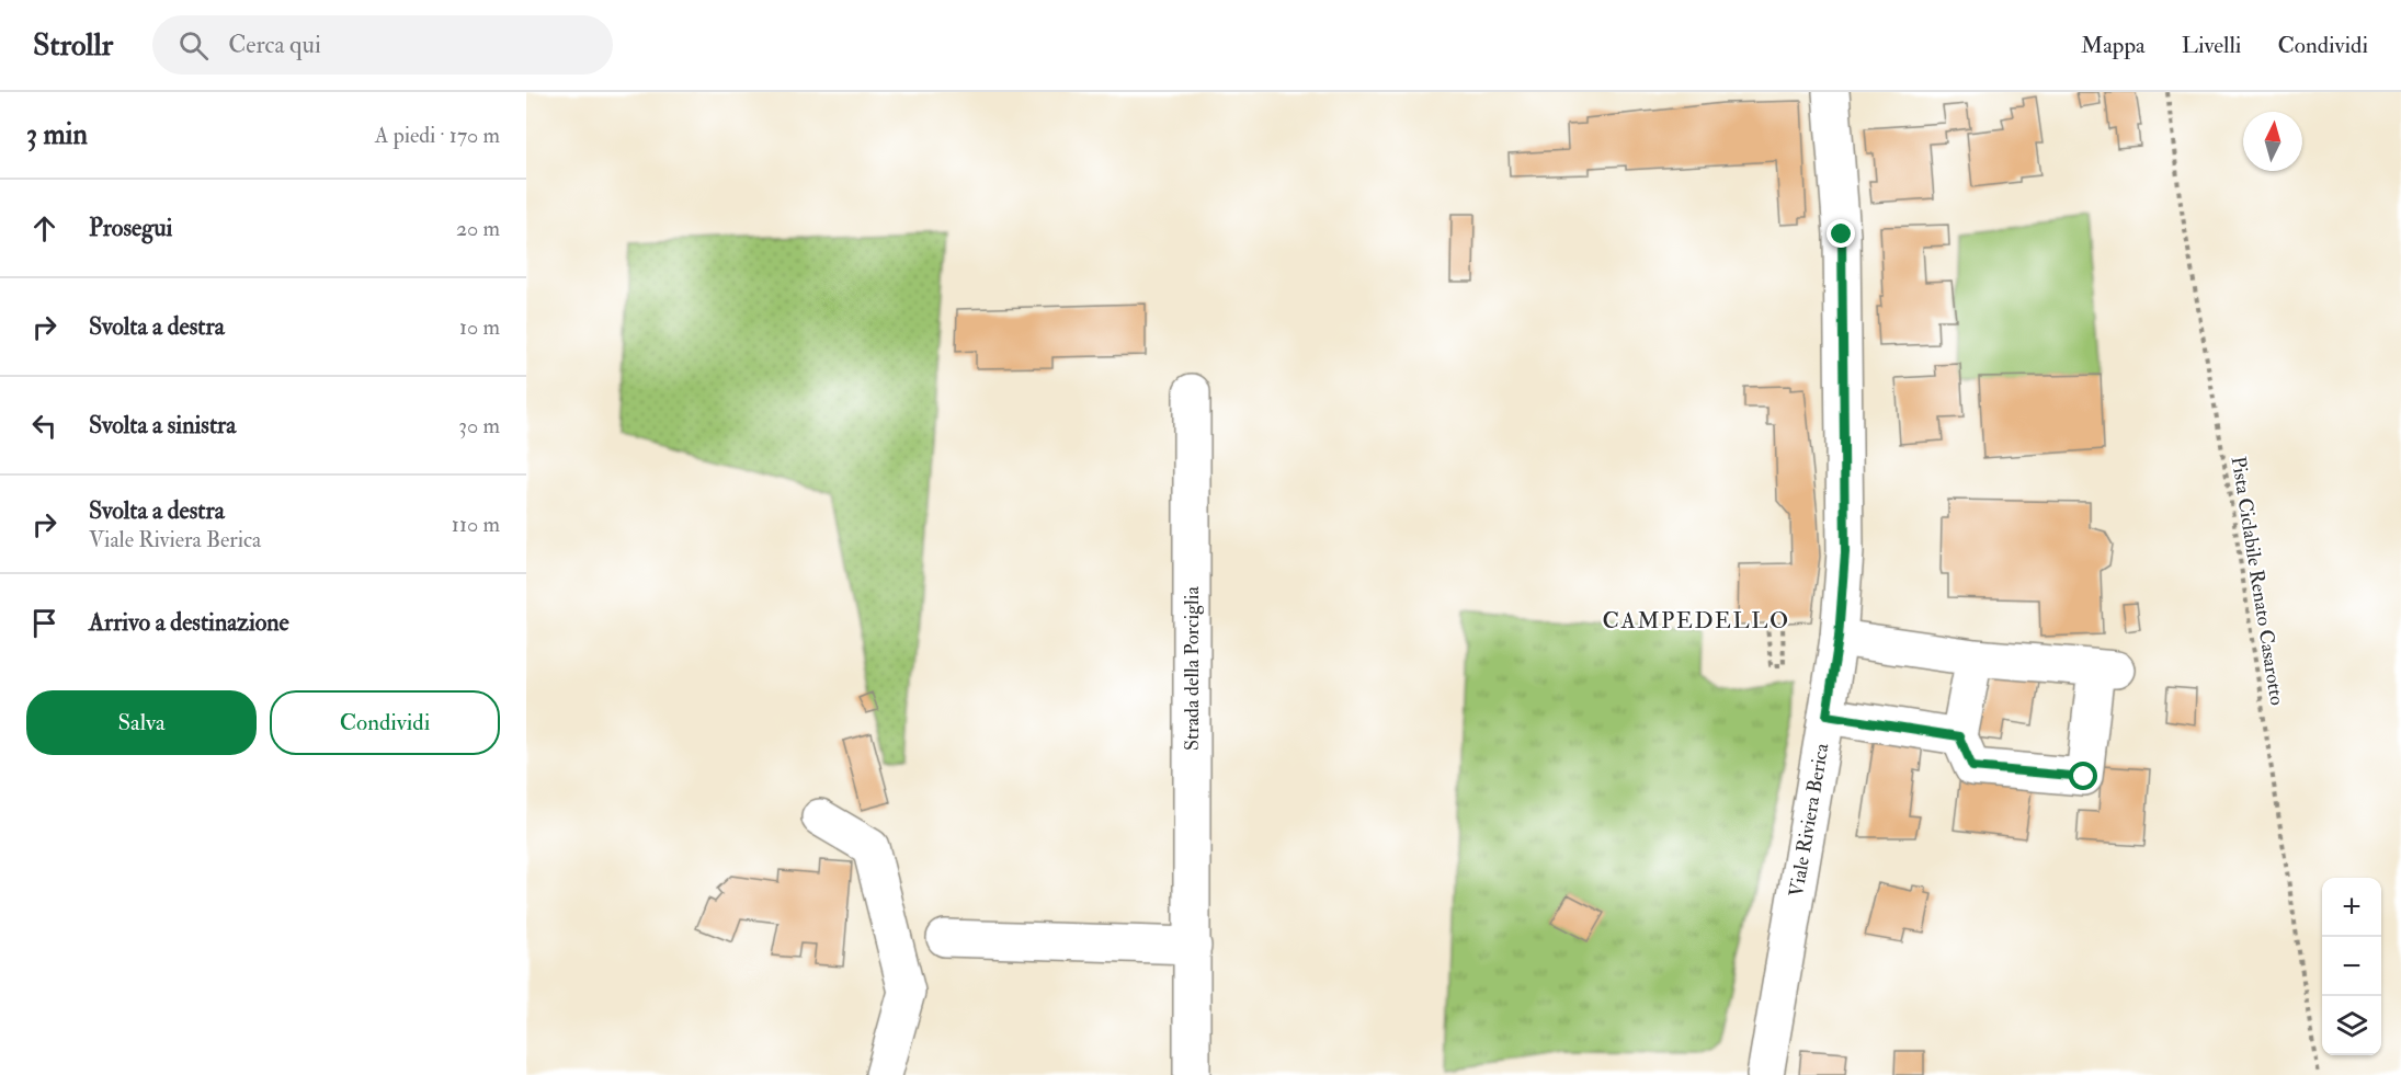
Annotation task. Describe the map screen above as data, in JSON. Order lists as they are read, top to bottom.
{
  "streets": {
    "main road": ["Strada della Porciglia", "Viale Riviera Berica"],
    "path": ["Pista Ciclabile Renato Casarotto"]
  },
  "districts": ["CAMPEDELLO"],
  "north": "top",
  "page": {
    "header": "Strollr",
    "search": "Cerca qui",
    "nav": ["Mappa", "Livelli", "Condividi"],
    "heading": ["3 min", "A piedi · 170 m"],
    "list": [
      ["Prosegui", "20 m"],
      ["Svolta a destra", "10 m"],
      ["Svolta a sinistra", "30 m"],
      ["Svolta a destra", "Viale Riviera Berica", "110 m"],
      "Arrivo a destinazione"
    ],
    "buttons": ["Salva", "Condividi"],
    "map_buttons": ["+", "−"]
  }
}
